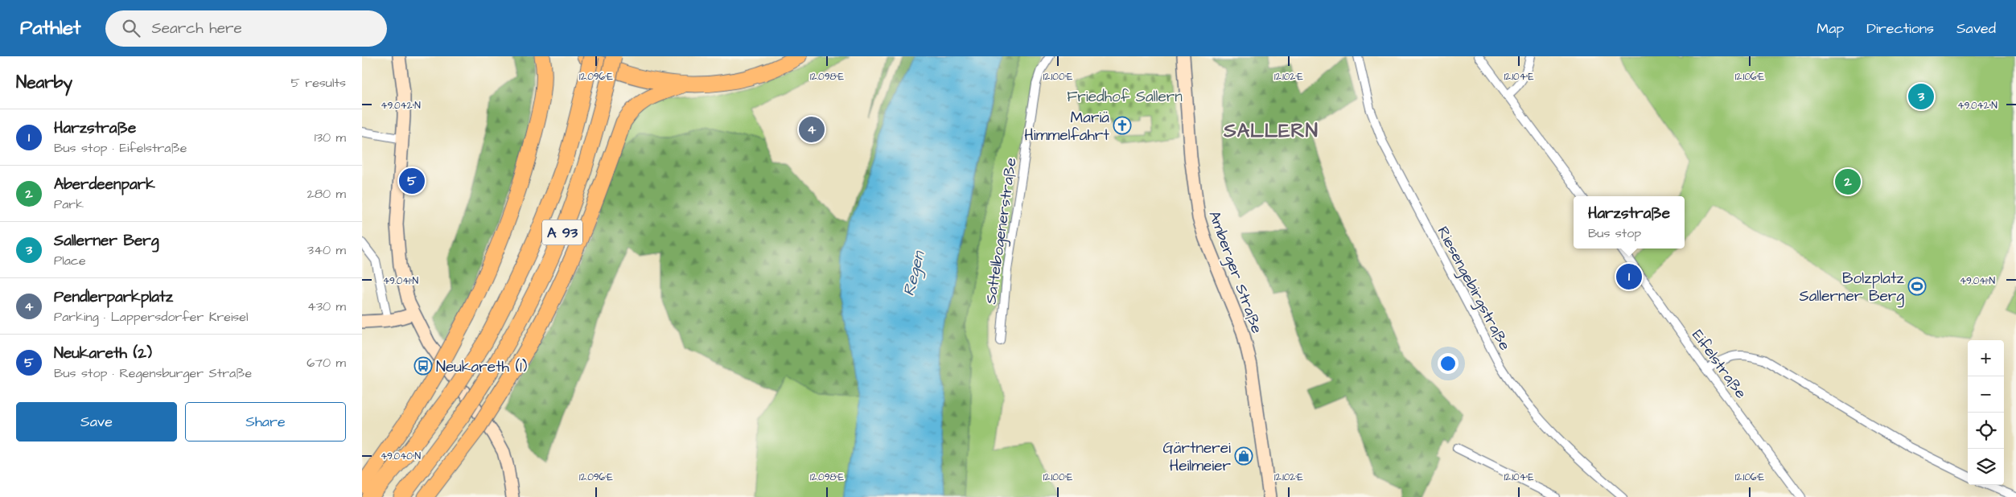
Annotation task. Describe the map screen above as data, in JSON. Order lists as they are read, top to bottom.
{
  "streets": {
    "highway": ["A 93"],
    "street": [
      "Sattelbogenerstraße",
      "Amberger Straße",
      "Riesengebirgstraße",
      "Eifelstraße"
    ]
  },
  "districts": ["SALLERN"],
  "water": ["Regen"],
  "parks": ["Friedhof Sallern"],
  "places": {
    "church": ["Mariä Himmelfahrt"],
    "sports": ["Bolzplatz Sallerner Berg"],
    "bus stop": ["Neukareth (1)"],
    "shop": ["Gärtnerei Heilmeier"]
  },
  "page": {
    "header": "Pathlet",
    "search": "Search here",
    "nav": ["Map", "Directions", "Saved"],
    "heading": ["Nearby", "5 results"],
    "pins": [
      "3",
      "4",
      "5",
      "2",
      "1"
    ],
    "list": [
      {
        "mark": "1",
        "name": "Harzstraße",
        "note": "Bus stop · Eifelstraße",
        "value": "130 m"
      },
      {
        "mark": "2",
        "name": "Aberdeenpark",
        "note": "Park",
        "value": "280 m"
      },
      {
        "mark": "3",
        "name": "Sallerner Berg",
        "note": "Place",
        "value": "340 m"
      },
      {
        "mark": "4",
        "name": "Pendlerparkplatz",
        "note": "Parking · Lappersdorfer Kreisel",
        "value": "430 m"
      },
      {
        "mark": "5",
        "name": "Neukareth (2)",
        "note": "Bus stop · Regensburger Straße",
        "value": "670 m"
      }
    ],
    "popup": ["Harzstraße", "Bus stop"],
    "map_buttons": ["+", "−"],
    "buttons": ["Save", "Share"]
  },
  "coordinates": [
    "12.096°E",
    "12.098°E",
    "12.100°E",
    "12.102°E",
    "12.104°E",
    "12.106°E",
    "49.042°N",
    "49.041°N",
    "49.040°N"
  ]
}
